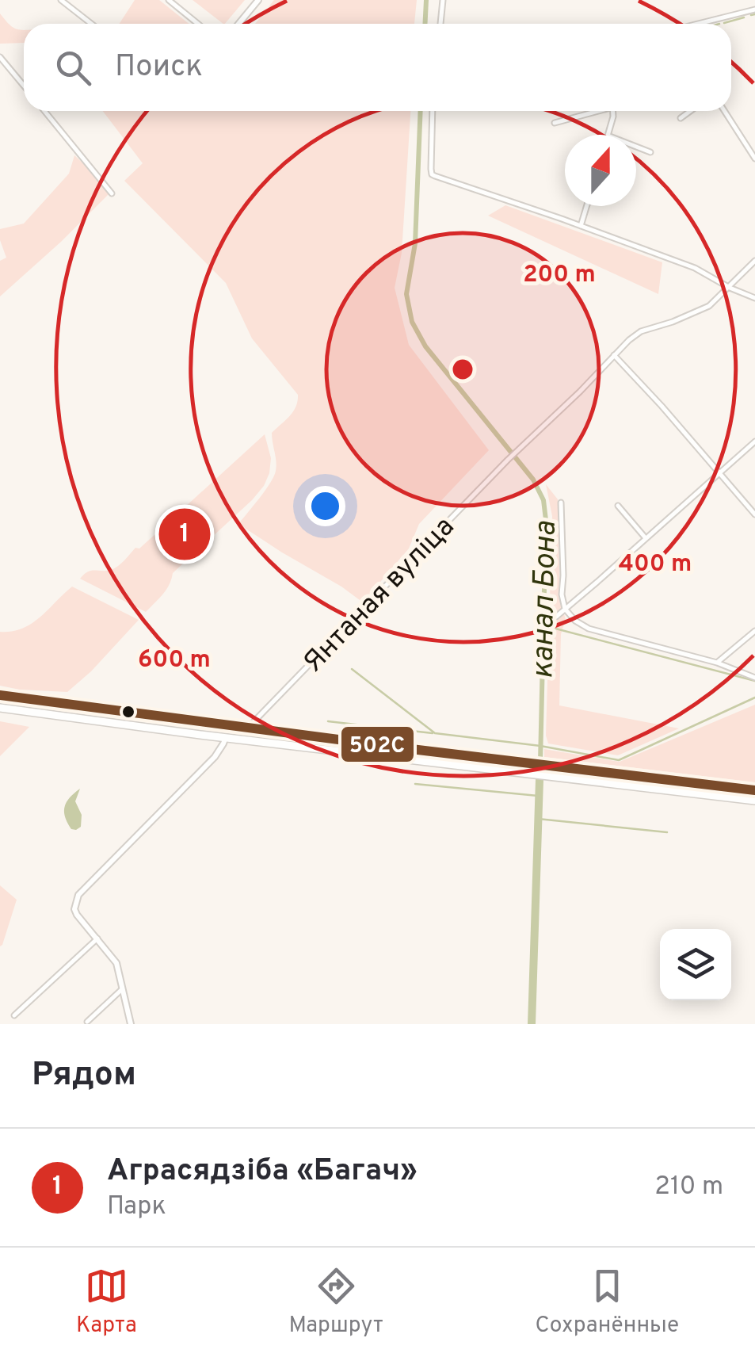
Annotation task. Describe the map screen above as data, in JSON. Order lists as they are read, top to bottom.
{
  "streets": {
    "street": ["Янтаная вуліца"]
  },
  "water": ["канал Бона"],
  "lines": ["transit line 502С"],
  "north": "top",
  "page": {
    "search": "Поиск",
    "pins": "1",
    "heading": "Рядом",
    "list": [
      {
        "mark": "1",
        "name": "Аграсядзіба «Багач»",
        "note": "Парк",
        "value": "210 m"
      }
    ],
    "nav": ["Карта", "Маршрут", "Сохранённые"]
  },
  "rings": ["200 m", "400 m", "600 m"]
}
